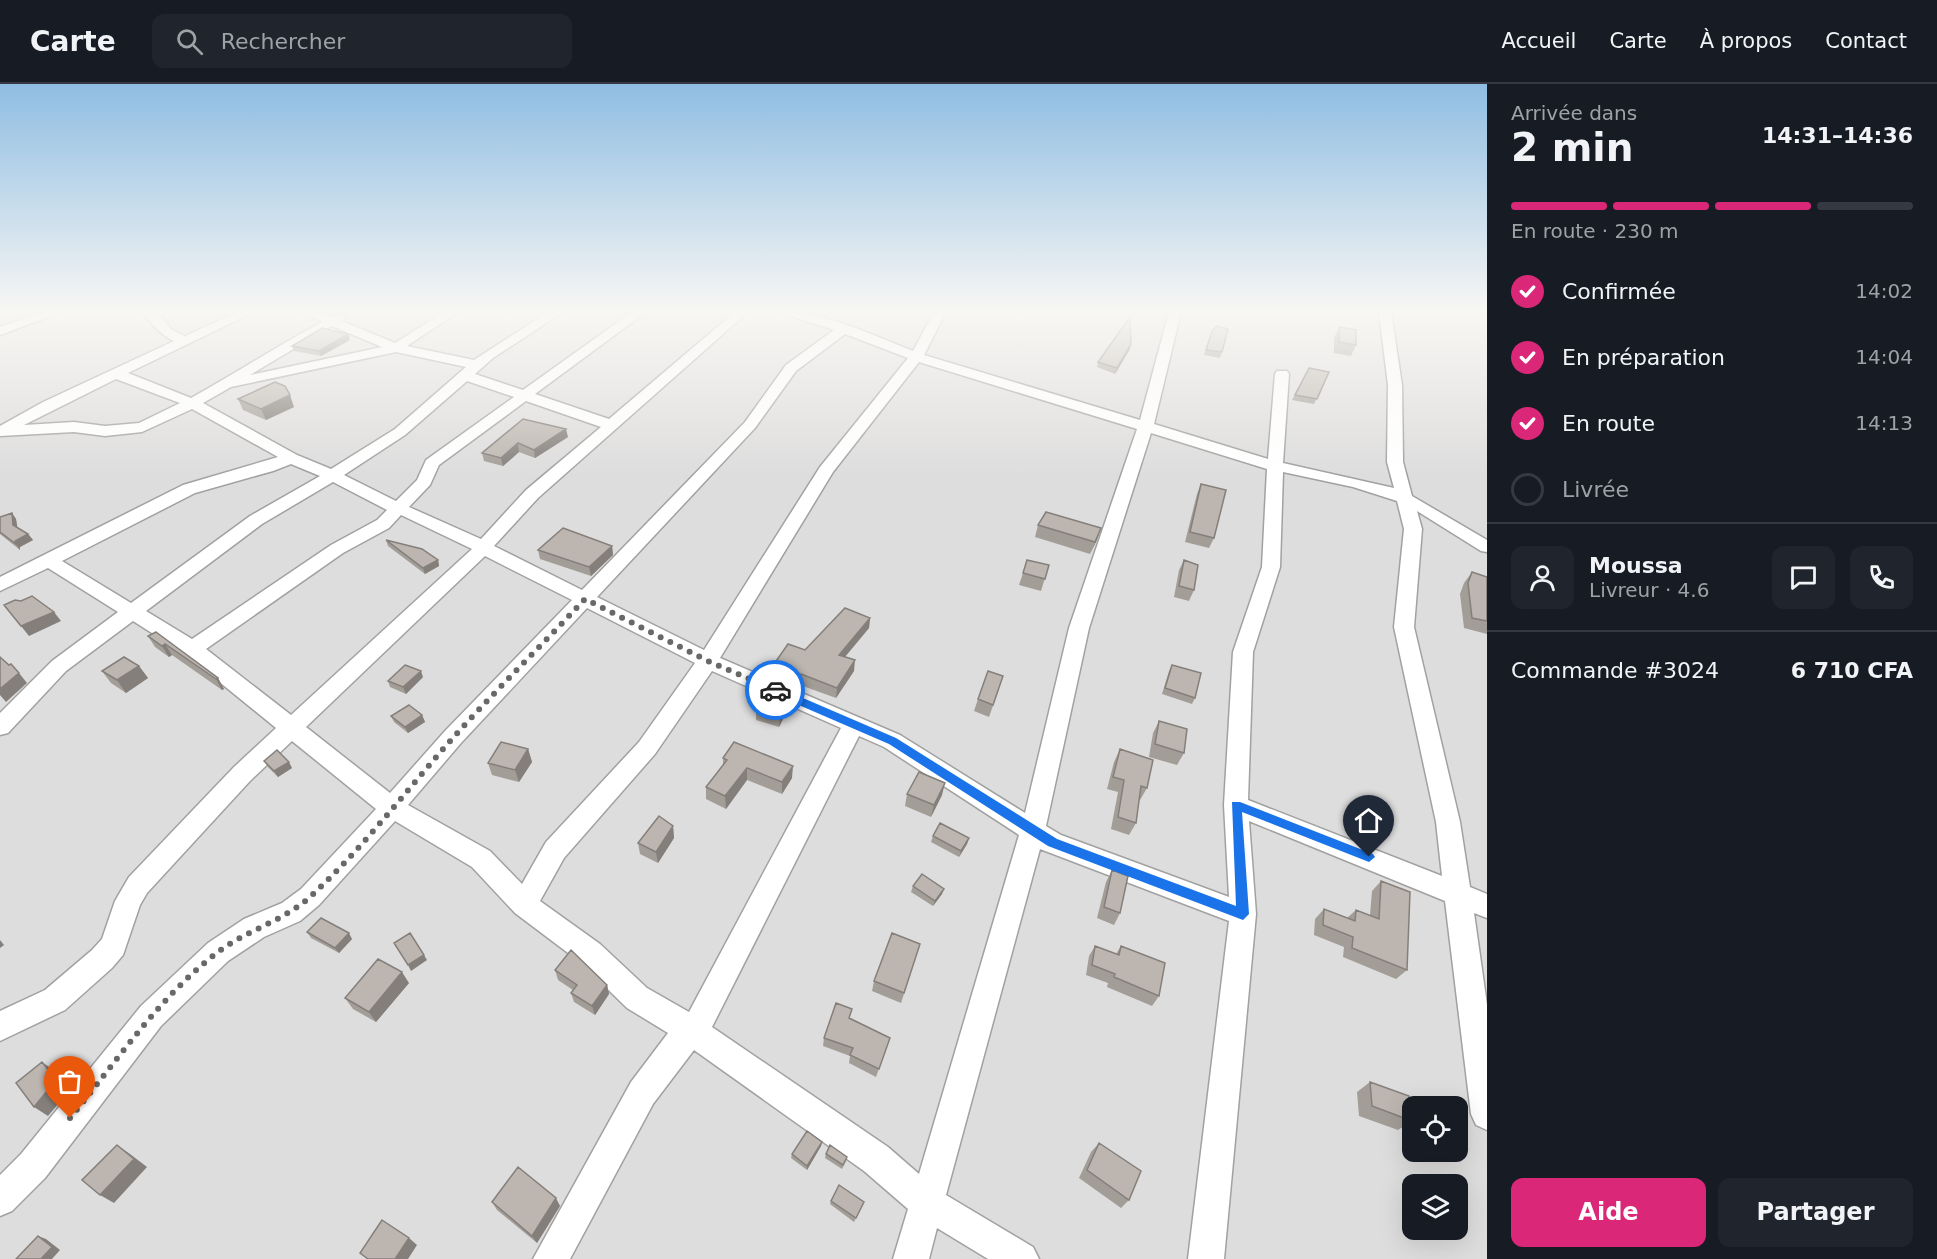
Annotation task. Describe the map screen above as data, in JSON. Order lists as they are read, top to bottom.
{
  "page": {
    "header": "Carte",
    "search": "Rechercher",
    "nav": [
      "Accueil",
      "Carte",
      "À propos",
      "Contact"
    ],
    "heading": ["2 min", "Arrivée dans", "14:31–14:36"],
    "panel": [
      "Moussa",
      "Livreur · 4.6",
      "Commande #3024",
      "6 710 CFA"
    ],
    "bar": "En route · 230 m",
    "list": [
      ["Confirmée", "14:02"],
      ["En préparation", "14:04"],
      ["En route", "14:13"],
      "Livrée"
    ],
    "buttons": ["Aide", "Partager"]
  }
}
